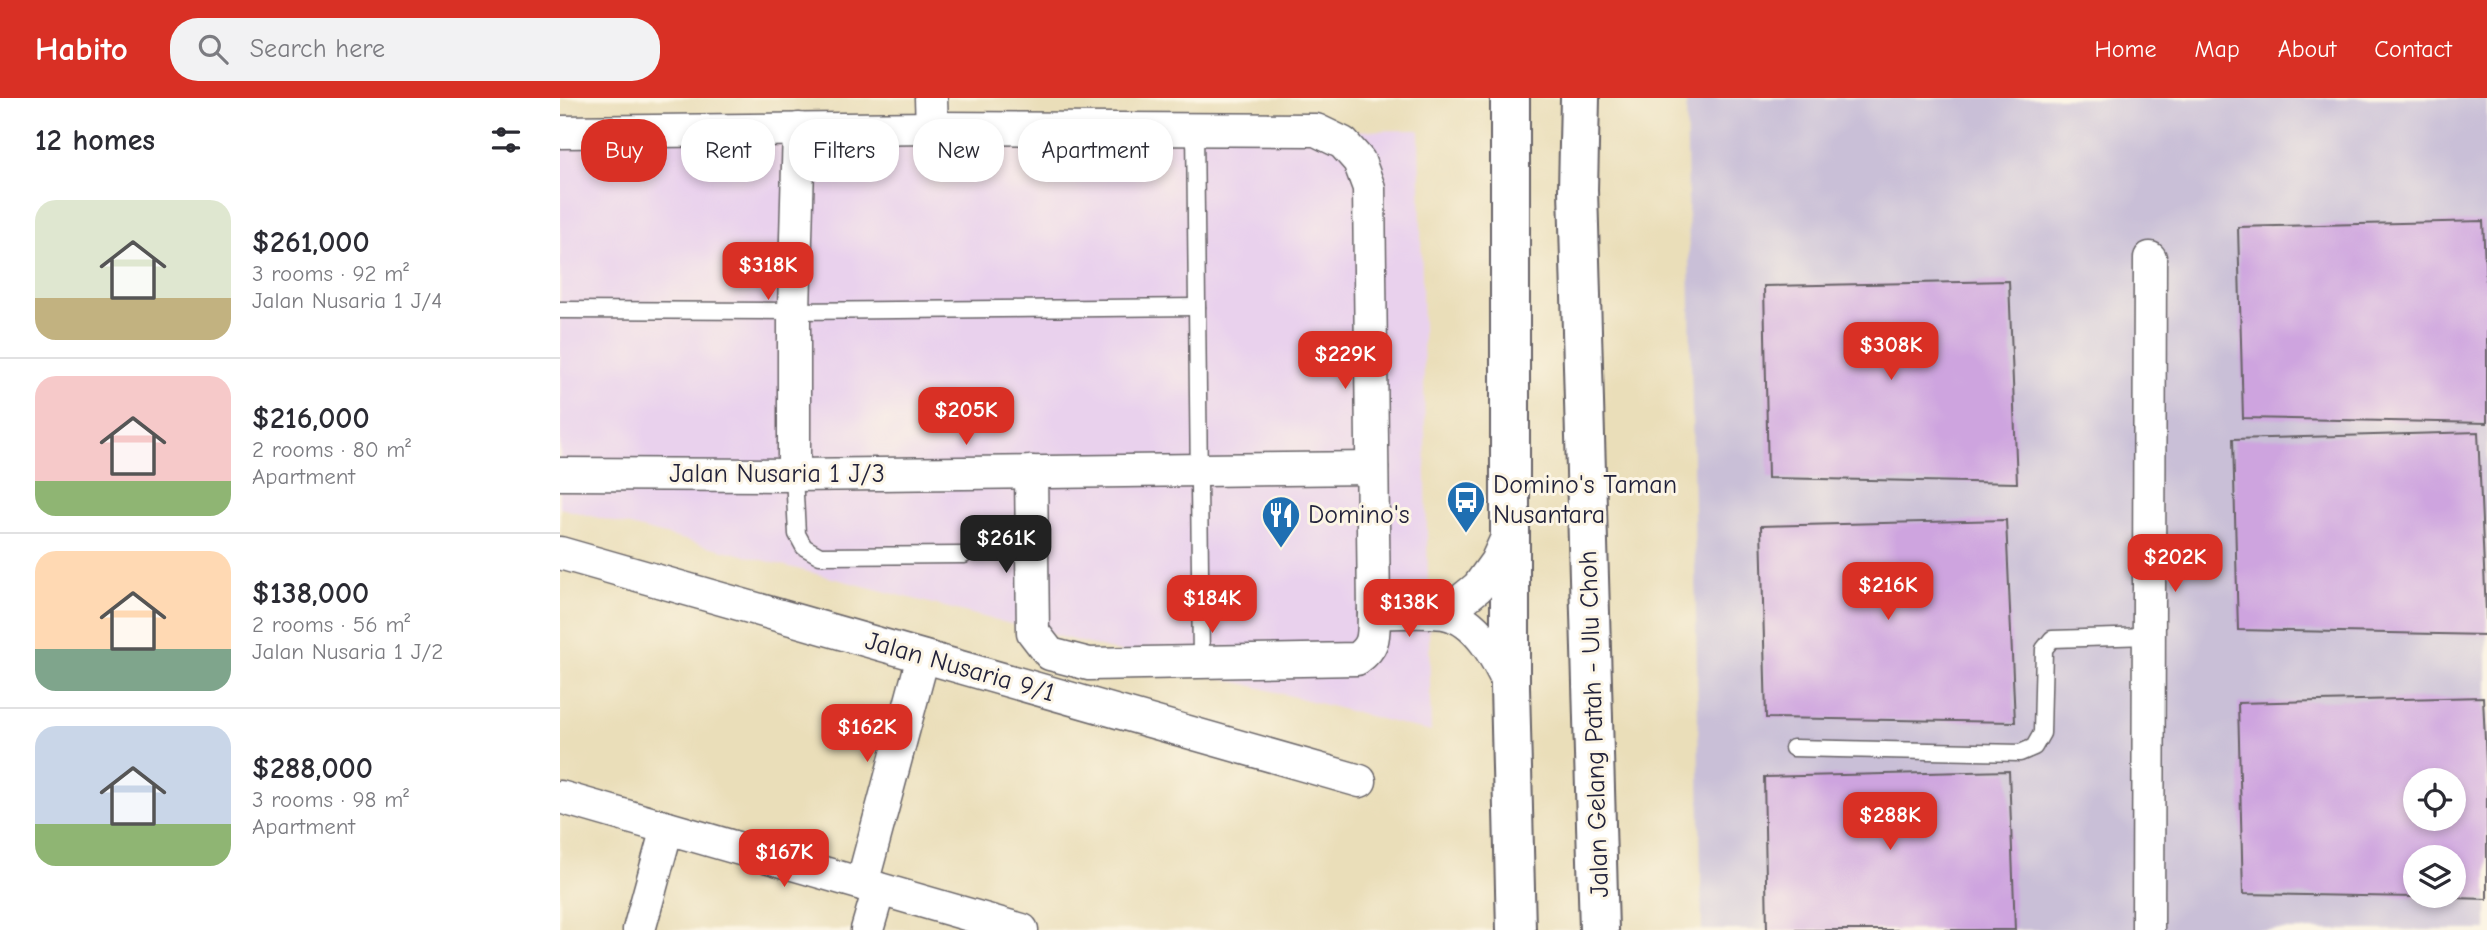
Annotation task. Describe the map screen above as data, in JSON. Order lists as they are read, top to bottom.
{
  "streets": {
    "main road": ["Jalan Gelang Patah - Ulu Choh"],
    "street": ["Jalan Nusaria 1 J/3", "Jalan Nusaria 9/1"]
  },
  "places": {
    "bus stop": ["Domino's Taman Nusantara"],
    "restaurant": ["Domino's"]
  },
  "page": {
    "header": "Habito",
    "search": "Search here",
    "nav": [
      "Home",
      "Map",
      "About",
      "Contact"
    ],
    "heading": "12 homes",
    "chip": [
      "Buy",
      "Rent",
      "Filters",
      "New",
      "Apartment"
    ],
    "list": [
      {
        "name": "$261,000",
        "note": "3 rooms · 92 m² · Jalan Nusaria 1 J/4"
      },
      {
        "name": "$216,000",
        "note": "2 rooms · 80 m² · Apartment"
      },
      {
        "name": "$138,000",
        "note": "2 rooms · 56 m² · Jalan Nusaria 1 J/2"
      },
      {
        "name": "$288,000",
        "note": "3 rooms · 98 m² · Apartment"
      }
    ],
    "price": [
      "$318K",
      "$308K",
      "$229K",
      "$205K",
      "$261K",
      "$202K",
      "$216K",
      "$184K",
      "$138K",
      "$162K",
      "$288K",
      "$167K"
    ]
  }
}
